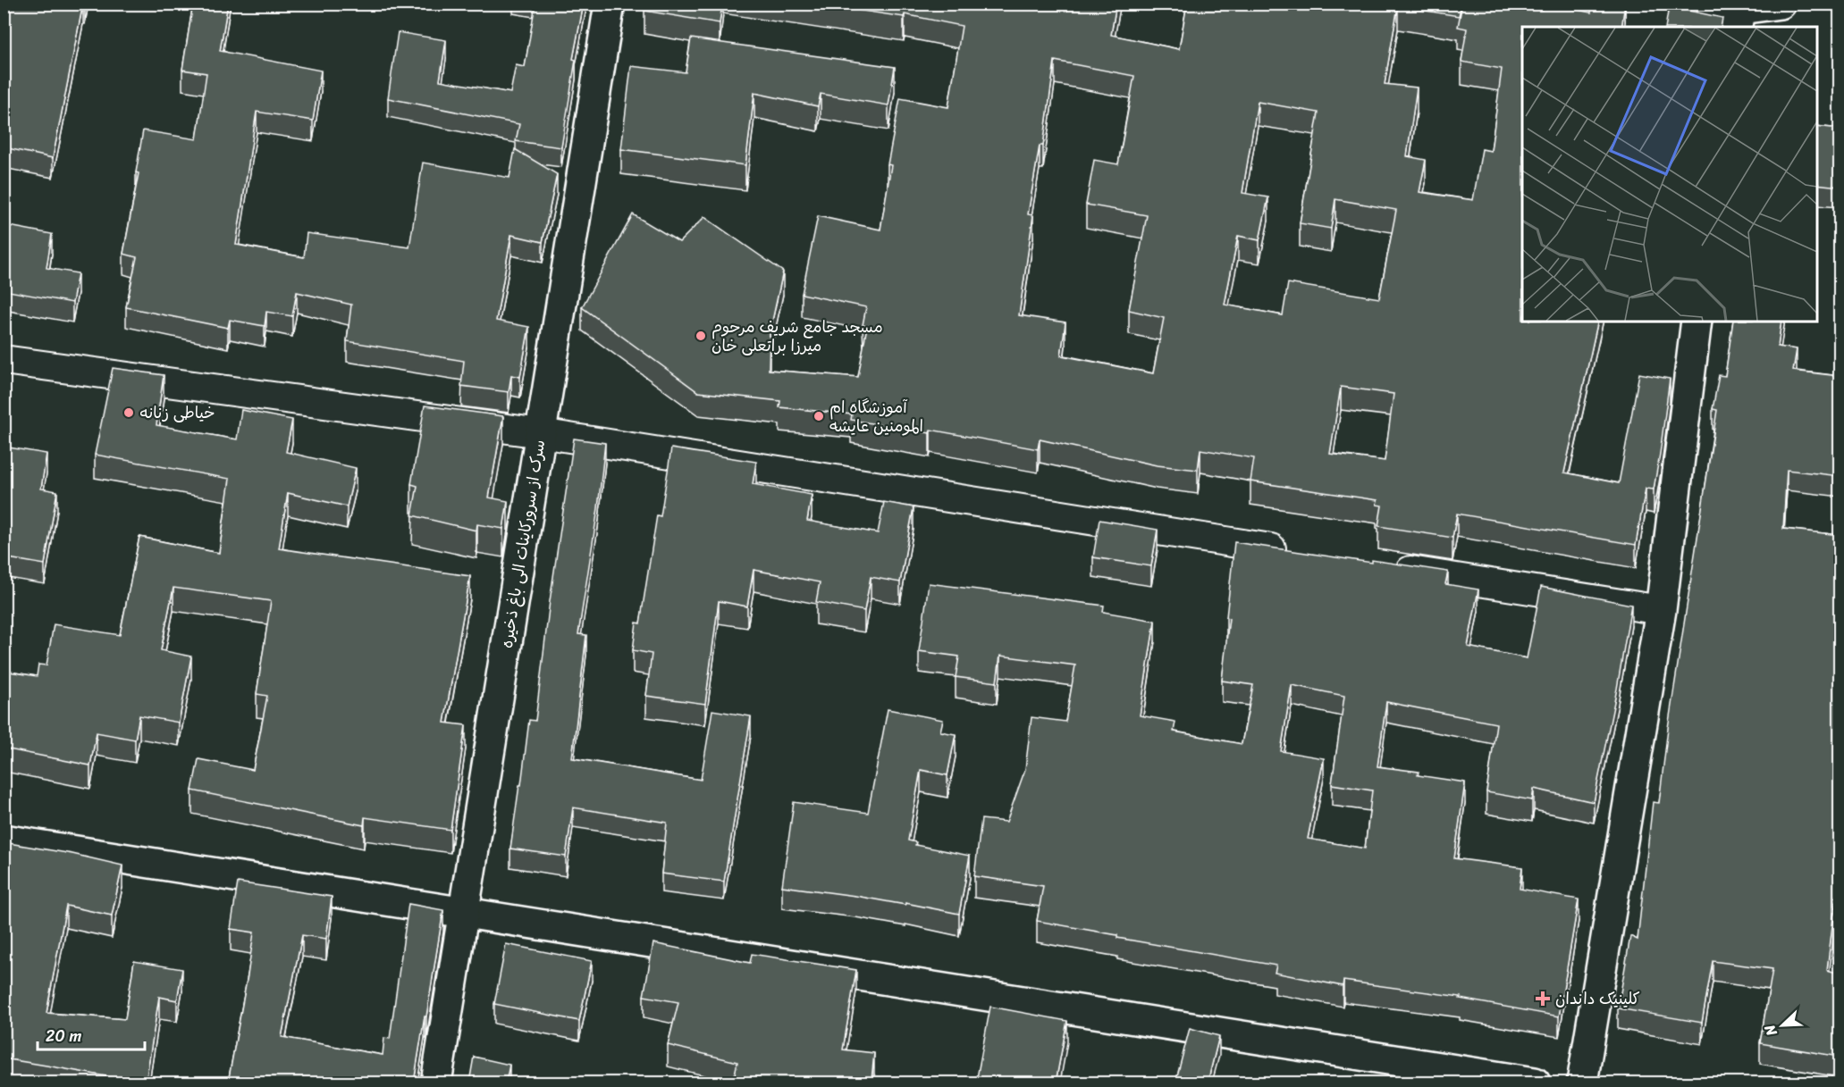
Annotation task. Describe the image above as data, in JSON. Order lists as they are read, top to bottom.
{
  "streets": {
    "street": ["سرک از سرورکاینات الی باغ ذخیره"]
  },
  "places": {
    "other": ["مسجد جامع شریف مرحوم میرزا براتعلی خان", "خیاطی زنانه", "آموزشگاه ام المومنین عایشه"],
    "health": ["کلینیک داندان"]
  },
  "scale_bar": "20 m",
  "north": "bottom left"
}
